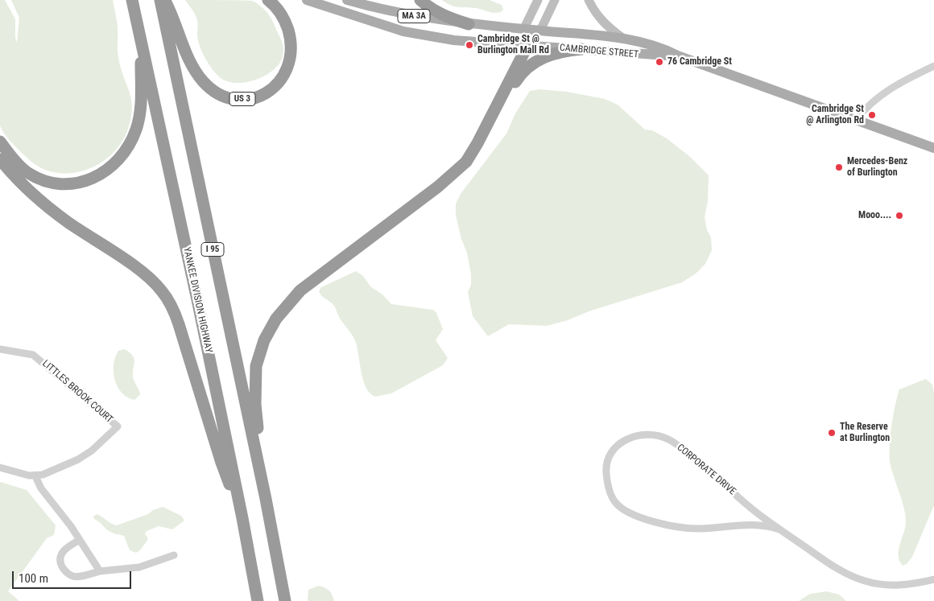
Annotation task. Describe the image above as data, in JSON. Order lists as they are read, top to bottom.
{
  "streets": {
    "highway": ["US 3", "I 95", "YANKEE DIVISION HIGHWAY"],
    "main road": ["MA 3A", "CAMBRIDGE STREET"],
    "street": ["LITTLES BROOK COURT", "CORPORATE DRIVE"]
  },
  "places": [
    "Cambridge St @ Burlington Mall Rd",
    "76 Cambridge St",
    "Cambridge St @ Arlington Rd",
    "Mercedes-Benz of Burlington",
    "Mooo....",
    "The Reserve at Burlington"
  ],
  "scale_bar": "100 m"
}
